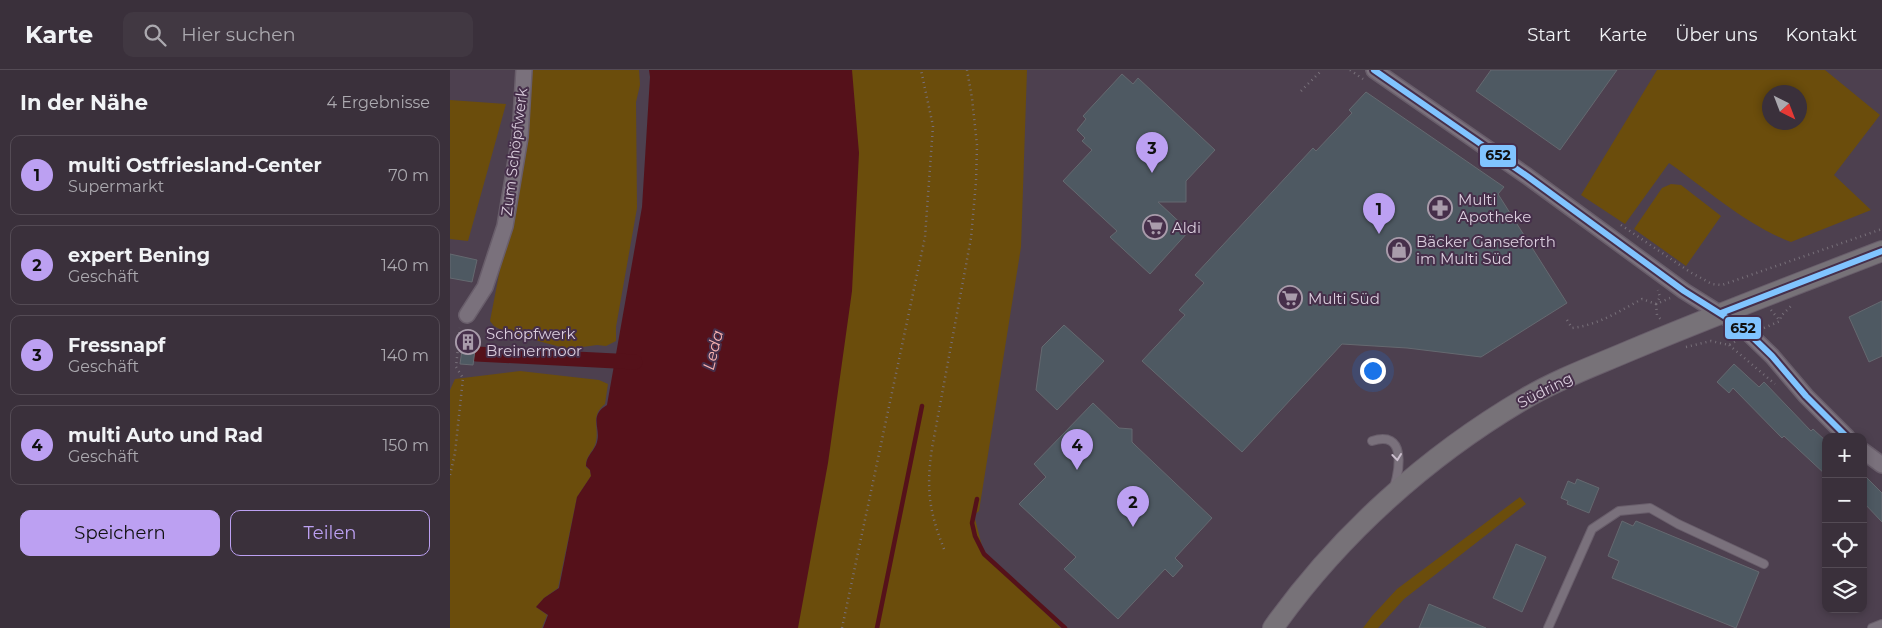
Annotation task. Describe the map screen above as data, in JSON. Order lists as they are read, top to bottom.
{
  "streets": {
    "main road": ["Südring"],
    "street": ["Zum Schöpfwerk"]
  },
  "water": ["Leda"],
  "places": {
    "pharmacy": ["Multi Apotheke"],
    "supermarket": ["Aldi", "Multi Süd"],
    "shop": ["Bäcker Ganseforth im Multi Süd"],
    "building": ["Schöpfwerk Breinermoor"]
  },
  "lines": ["transit line 652"],
  "north": "bottom right",
  "page": {
    "header": "Karte",
    "search": "Hier suchen",
    "nav": [
      "Start",
      "Karte",
      "Über uns",
      "Kontakt"
    ],
    "heading": ["In der Nähe", "4 Ergebnisse"],
    "pins": [
      "3",
      "1",
      "4",
      "2"
    ],
    "list": [
      {
        "mark": "1",
        "name": "multi Ostfriesland-Center",
        "note": "Supermarkt",
        "value": "70 m"
      },
      {
        "mark": "2",
        "name": "expert Bening",
        "note": "Geschäft",
        "value": "140 m"
      },
      {
        "mark": "3",
        "name": "Fressnapf",
        "note": "Geschäft",
        "value": "140 m"
      },
      {
        "mark": "4",
        "name": "multi Auto und Rad",
        "note": "Geschäft",
        "value": "150 m"
      }
    ],
    "map_buttons": ["+", "−"],
    "buttons": ["Speichern", "Teilen"]
  }
}
